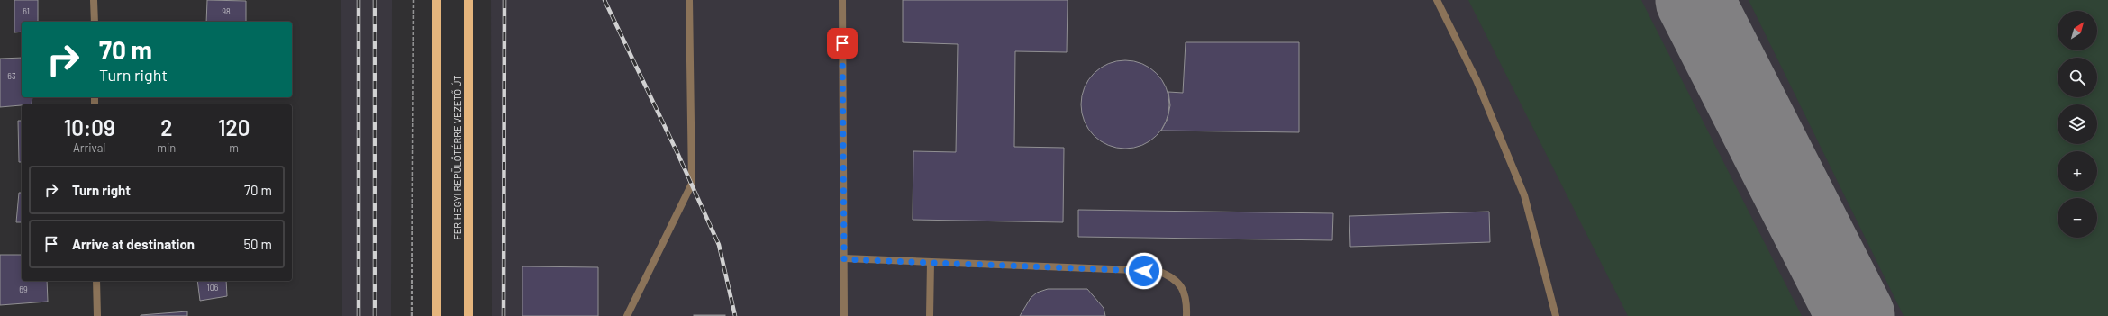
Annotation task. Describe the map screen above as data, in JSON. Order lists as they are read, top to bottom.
{
  "streets": {
    "main road": ["FERIHEGYI REPÜLŐTÉRRE VEZETŐ ÚT"]
  },
  "house_numbers": [
    "61",
    "98",
    "63",
    "106",
    "69"
  ],
  "north": "top right",
  "page": {
    "map_buttons": ["+", "−"],
    "turn": ["70 m", "Turn right"],
    "eta": [
      "10:09",
      "Arrival",
      "2",
      "min",
      "120",
      "m"
    ],
    "list": [
      {
        "name": "Turn right",
        "value": "70 m"
      },
      {
        "name": "Arrive at destination",
        "value": "50 m"
      }
    ]
  }
}
